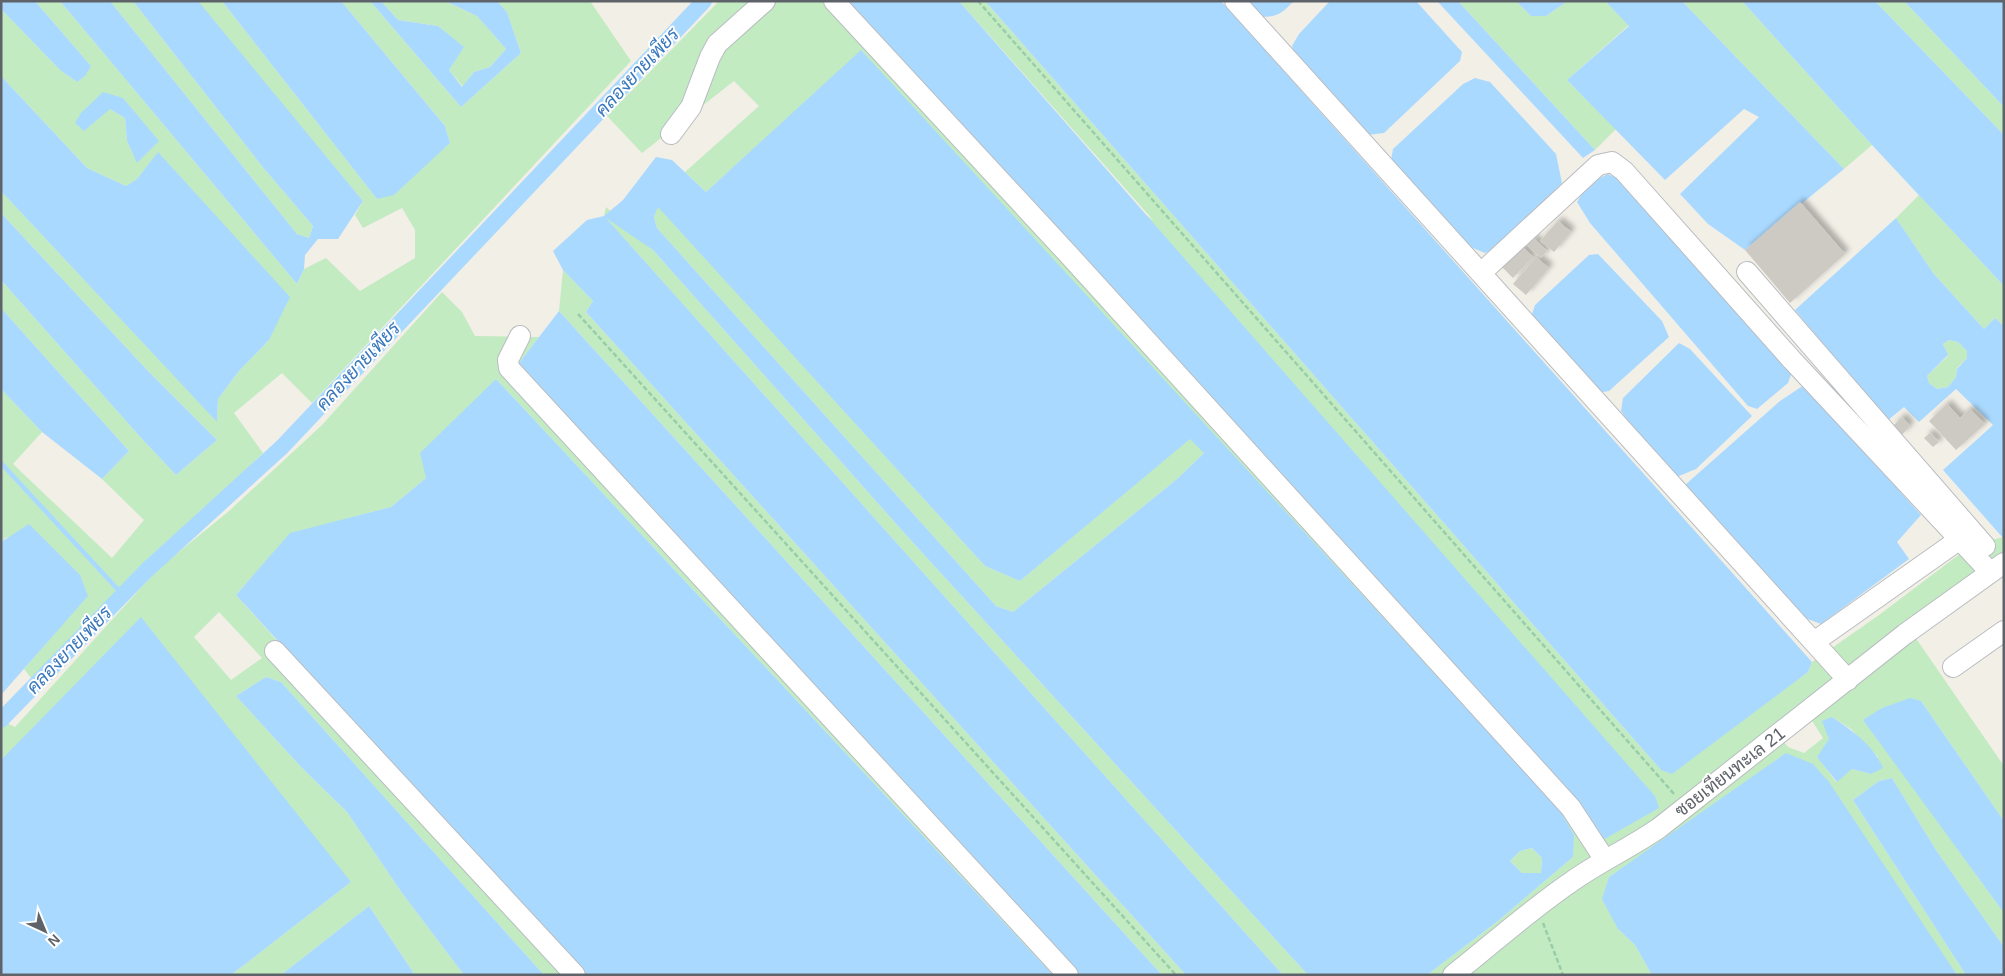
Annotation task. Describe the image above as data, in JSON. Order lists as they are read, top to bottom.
{
  "streets": {
    "street": ["ซอยเทียนทะเล 21"]
  },
  "water": ["คลองยายเพียร"],
  "north": "bottom right"
}
